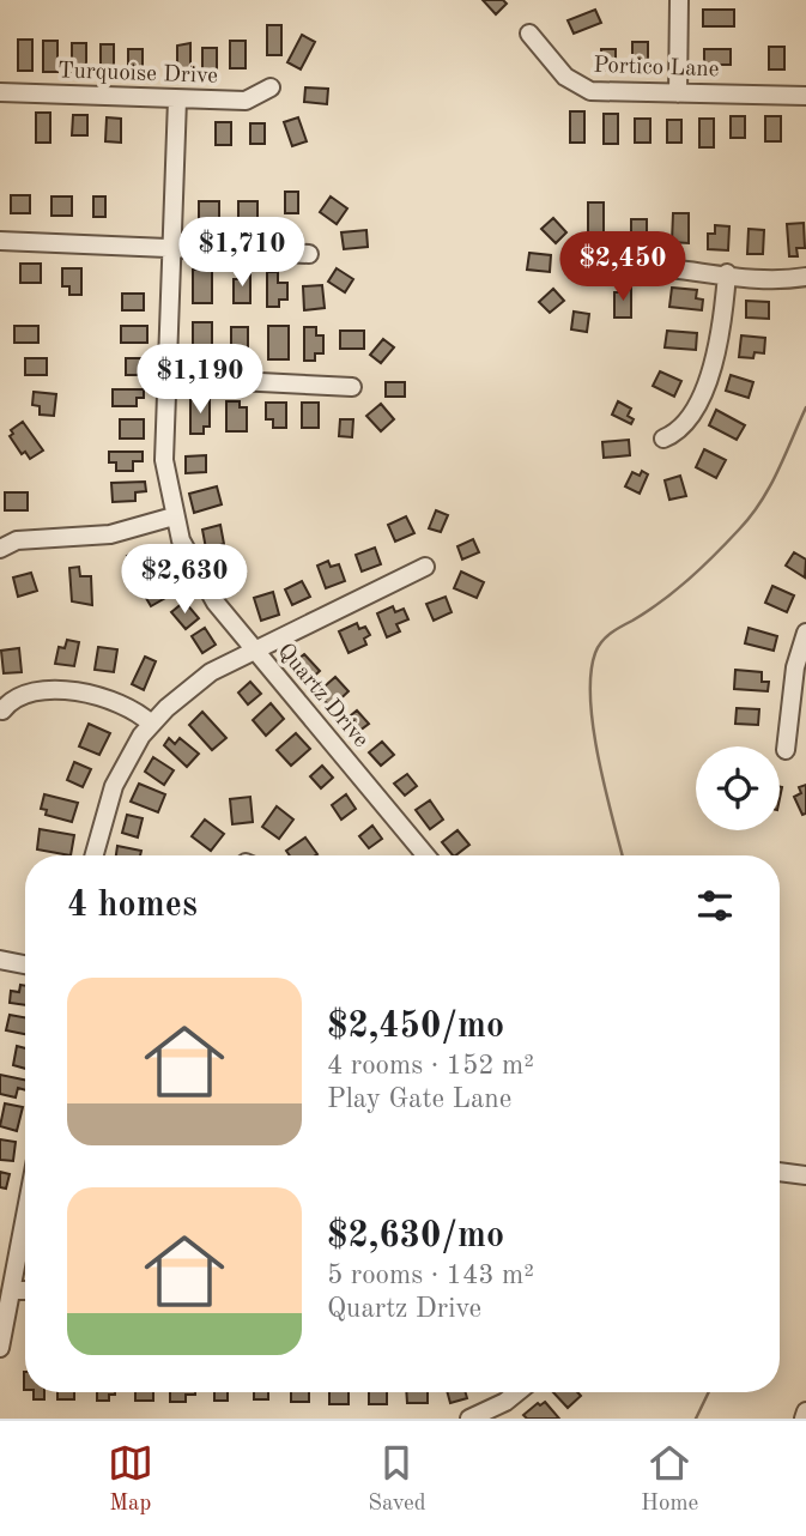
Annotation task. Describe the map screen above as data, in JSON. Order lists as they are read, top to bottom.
{
  "streets": {
    "street": ["Portico Lane", "Turquoise Drive", "Quartz Drive"]
  },
  "crossings": [
    ["Turquoise Drive", "Quartz Drive"]
  ],
  "page": {
    "price": [
      "$1,710",
      "$2,450",
      "$1,190",
      "$2,630"
    ],
    "heading": "4 homes",
    "list": [
      {
        "name": "$2,450/mo",
        "note": "4 rooms · 152 m² · Play Gate Lane"
      },
      {
        "name": "$2,630/mo",
        "note": "5 rooms · 143 m² · Quartz Drive"
      }
    ],
    "tabs": ["Map", "Saved", "Home"]
  }
}
